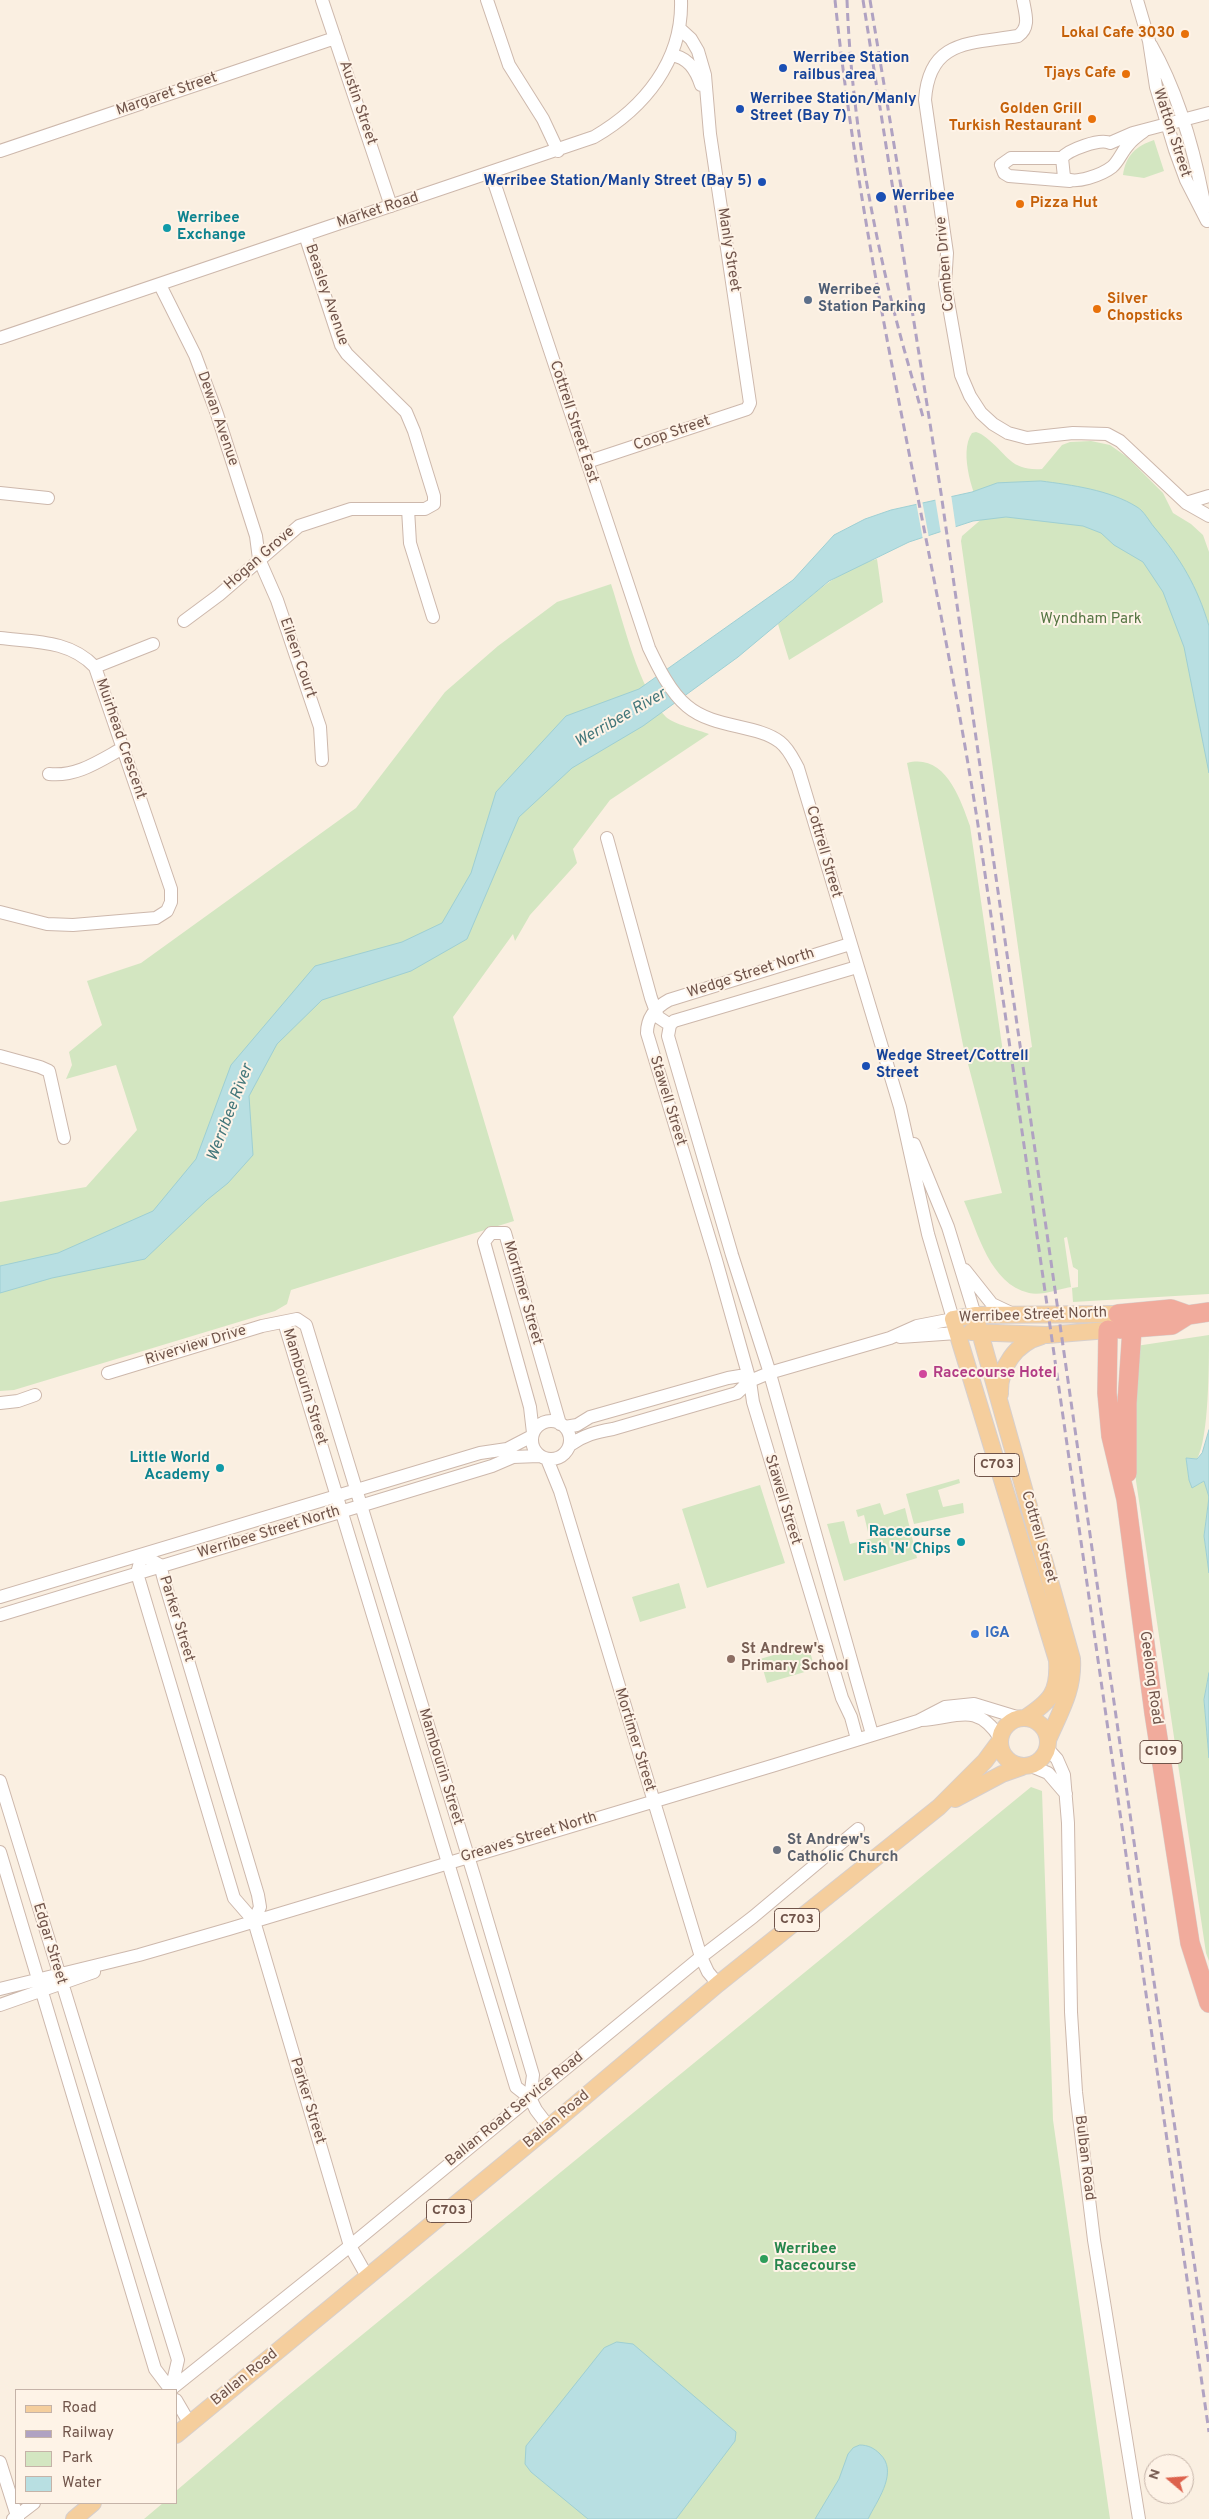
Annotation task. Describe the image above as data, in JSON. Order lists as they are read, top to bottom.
{
  "streets": {
    "highway": ["Geelong Road", "C109"],
    "main road": [
      "Cottrell Street",
      "Werribee Street North",
      "C703",
      "Ballan Road"
    ],
    "street": [
      "Margaret Street",
      "Austin Street",
      "Watton Street",
      "Market Road",
      "Manly Street",
      "Comben Drive",
      "Beasley Avenue",
      "Dewan Avenue",
      "Cottrell Street East",
      "Coop Street",
      "Hogan Grove",
      "Eileen Court",
      "Muirhead Crescent",
      "Wedge Street North",
      "Stawell Street",
      "Mortimer Street",
      "Riverview Drive",
      "Mambourin Street",
      "Parker Street",
      "Greaves Street North",
      "Edgar Street",
      "Ballan Road Service Road",
      "Bulban Road"
    ]
  },
  "crossings": [
    ["Margaret Street", "Austin Street"],
    ["Austin Street", "Market Road"],
    ["Market Road", "Manly Street"],
    ["Market Road", "Beasley Avenue"],
    ["Market Road", "Dewan Avenue"],
    ["Market Road", "Cottrell Street East"],
    ["Manly Street", "Coop Street"],
    ["Beasley Avenue", "Hogan Grove"],
    ["Dewan Avenue", "Hogan Grove"],
    ["Dewan Avenue", "Eileen Court"],
    ["Cottrell Street East", "Coop Street"],
    ["Cottrell Street East", "Cottrell Street"],
    ["Hogan Grove", "Eileen Court"],
    ["Cottrell Street", "Wedge Street North"],
    ["Cottrell Street", "Werribee Street North"],
    ["Cottrell Street", "C703"],
    ["Cottrell Street", "Greaves Street North"],
    ["Cottrell Street", "Ballan Road"],
    ["Cottrell Street", "Bulban Road"],
    ["Wedge Street North", "Stawell Street"],
    ["Stawell Street", "Werribee Street North"],
    ["Stawell Street", "Greaves Street North"],
    ["Mortimer Street", "Werribee Street North"],
    ["Mortimer Street", "Greaves Street North"],
    ["Mortimer Street", "Ballan Road Service Road"],
    ["Mortimer Street", "Ballan Road"],
    ["Werribee Street North", "Mambourin Street"],
    ["Werribee Street North", "C703"],
    ["Werribee Street North", "Parker Street"],
    ["Werribee Street North", "Geelong Road"],
    ["Riverview Drive", "Mambourin Street"],
    ["Mambourin Street", "Greaves Street North"],
    ["Mambourin Street", "Ballan Road Service Road"],
    ["Mambourin Street", "Ballan Road"],
    ["C703", "Greaves Street North"],
    ["C703", "Ballan Road"],
    ["C703", "Bulban Road"],
    ["Parker Street", "Greaves Street North"],
    ["Parker Street", "Ballan Road Service Road"],
    ["Parker Street", "Ballan Road"],
    ["Greaves Street North", "Edgar Street"],
    ["Greaves Street North", "Ballan Road"],
    ["Greaves Street North", "Bulban Road"],
    ["Ballan Road", "Bulban Road"]
  ],
  "water": ["Werribee River"],
  "parks": ["Wyndham Park"],
  "places": [
    "Lokal Cafe 3030",
    "Werribee Station railbus area",
    "Tjays Cafe",
    "Werribee Station/Manly Street (Bay 7)",
    "Golden Grill Turkish Restaurant",
    "Werribee Station/Manly Street (Bay 5)",
    "Werribee",
    "Pizza Hut",
    "Werribee Exchange",
    "Werribee Station Parking",
    "Silver Chopsticks",
    "Wedge Street/Cottrell Street",
    "Racecourse Hotel",
    "Little World Academy",
    "Racecourse Fish 'N' Chips",
    "IGA",
    "St Andrew's Primary School",
    "St Andrew's Catholic Church",
    "Werribee Racecourse"
  ],
  "legend": [
    "Road",
    "Railway",
    "Park",
    "Water"
  ],
  "north": "left"
}
